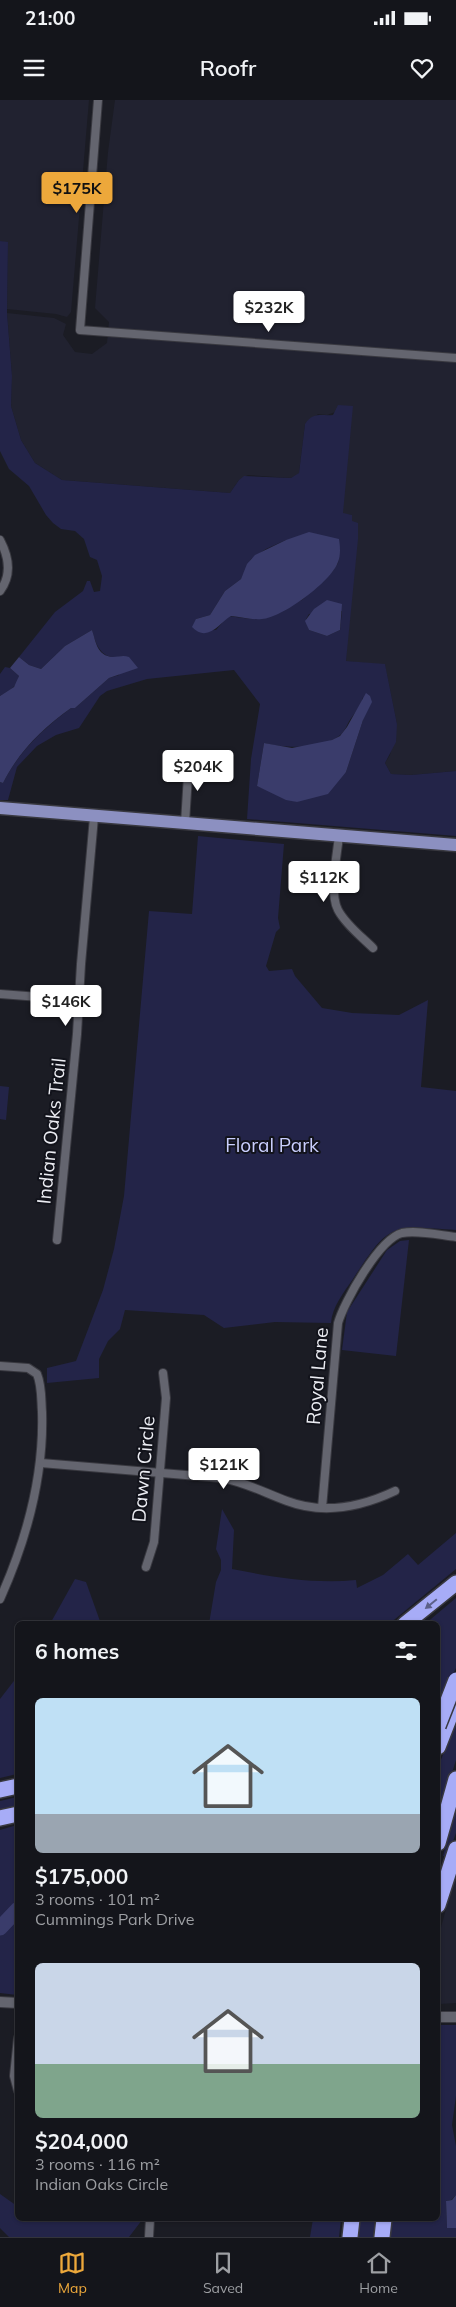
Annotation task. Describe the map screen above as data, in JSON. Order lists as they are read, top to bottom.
{
  "streets": {
    "street": ["Indian Oaks Trail", "Royal Lane", "Dawn Circle"]
  },
  "parks": ["Floral Park"],
  "page": {
    "status": "21:00",
    "header": "Roofr",
    "price": [
      "$175K",
      "$232K",
      "$204K",
      "$112K",
      "$146K",
      "$121K"
    ],
    "heading": "6 homes",
    "list": [
      {
        "name": "$175,000",
        "note": "3 rooms · 101 m² · Cummings Park Drive"
      },
      {
        "name": "$204,000",
        "note": "3 rooms · 116 m² · Indian Oaks Circle"
      }
    ],
    "tabs": ["Map", "Saved", "Home"]
  }
}
